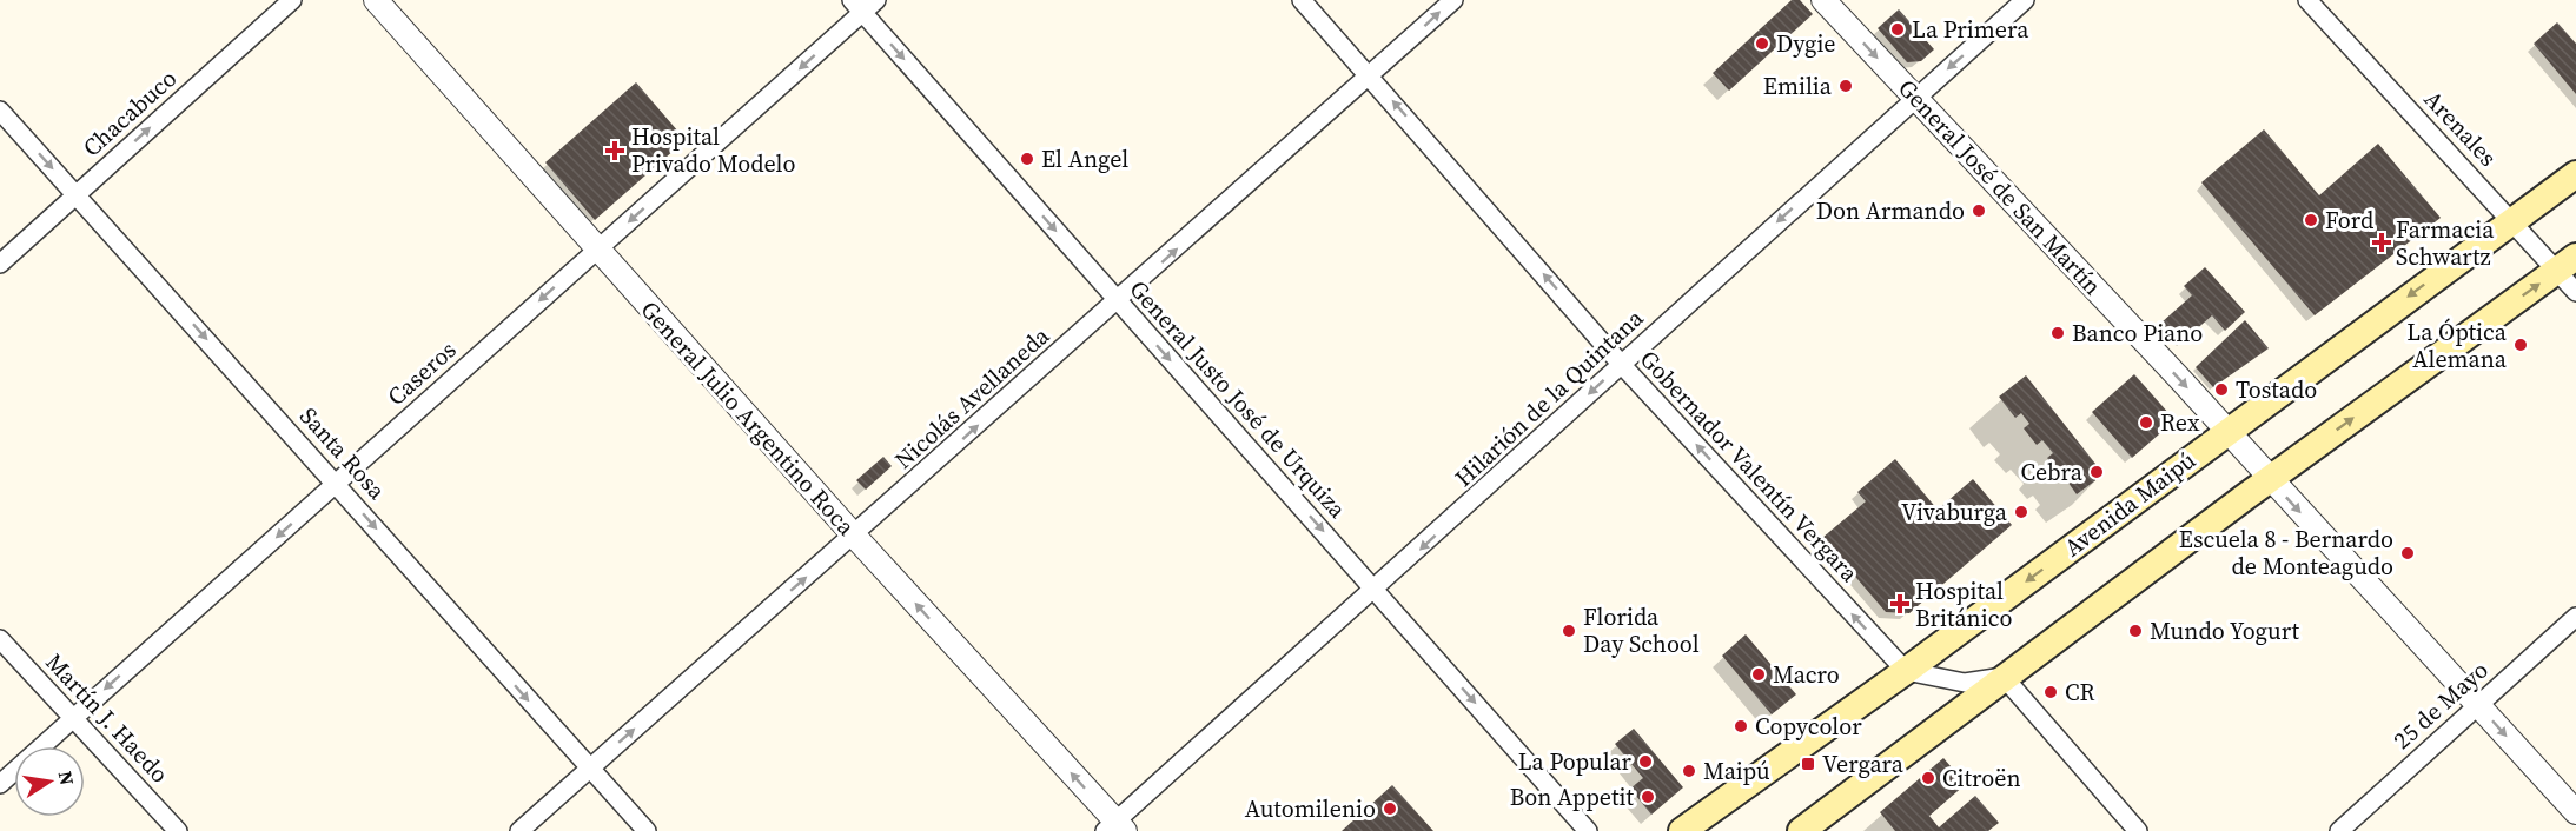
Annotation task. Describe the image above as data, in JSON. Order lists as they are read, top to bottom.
{
  "streets": {
    "main road": ["Avenida Maipú"],
    "street": [
      "Chacabuco",
      "Arenales",
      "General José de San Martín",
      "Caseros",
      "Nicolás Avellaneda",
      "Hilarión de la Quintana",
      "General Justo José de Urquiza",
      "General Julio Argentino Roca",
      "Santa Rosa",
      "Gobernador Valentín Vergara",
      "25 de Mayo",
      "Martín J. Haedo"
    ]
  },
  "crossings": [
    ["Chacabuco", "Santa Rosa"],
    ["Arenales", "Avenida Maipú"],
    ["General José de San Martín", "Hilarión de la Quintana"],
    ["General José de San Martín", "Avenida Maipú"],
    ["General José de San Martín", "25 de Mayo"],
    ["Caseros", "General Justo José de Urquiza"],
    ["Caseros", "General Julio Argentino Roca"],
    ["Caseros", "Santa Rosa"],
    ["Caseros", "Martín J. Haedo"],
    ["Nicolás Avellaneda", "General Justo José de Urquiza"],
    ["Nicolás Avellaneda", "General Julio Argentino Roca"],
    ["Nicolás Avellaneda", "Santa Rosa"],
    ["Nicolás Avellaneda", "Gobernador Valentín Vergara"],
    ["Hilarión de la Quintana", "General Justo José de Urquiza"],
    ["Hilarión de la Quintana", "General Julio Argentino Roca"],
    ["Hilarión de la Quintana", "Gobernador Valentín Vergara"],
    ["Gobernador Valentín Vergara", "Avenida Maipú"]
  ],
  "one_way": [
    "Chacabuco",
    "General José de San Martín",
    "Caseros",
    "Nicolás Avellaneda",
    "Hilarión de la Quintana",
    "General Justo José de Urquiza",
    "General Julio Argentino Roca",
    "Santa Rosa",
    "Gobernador Valentín Vergara"
  ],
  "places": {
    "other": [
      "La Primera",
      "Dygie",
      "Emilia",
      "El Angel",
      "Don Armando",
      "Ford",
      "Banco Piano",
      "La Óptica Alemana",
      "Tostado",
      "Rex",
      "Cebra",
      "Vivaburga",
      "Escuela 8 - Bernardo de Monteagudo",
      "Florida Day School",
      "Mundo Yogurt",
      "Macro",
      "CR",
      "Copycolor",
      "La Popular",
      "Maipú",
      "Citroën",
      "Bon Appetit",
      "Automilenio"
    ],
    "health": ["Hospital Privado Modelo", "Farmacia Schwartz", "Hospital Británico"],
    "transit": ["Vergara"]
  },
  "north": "right"
}
